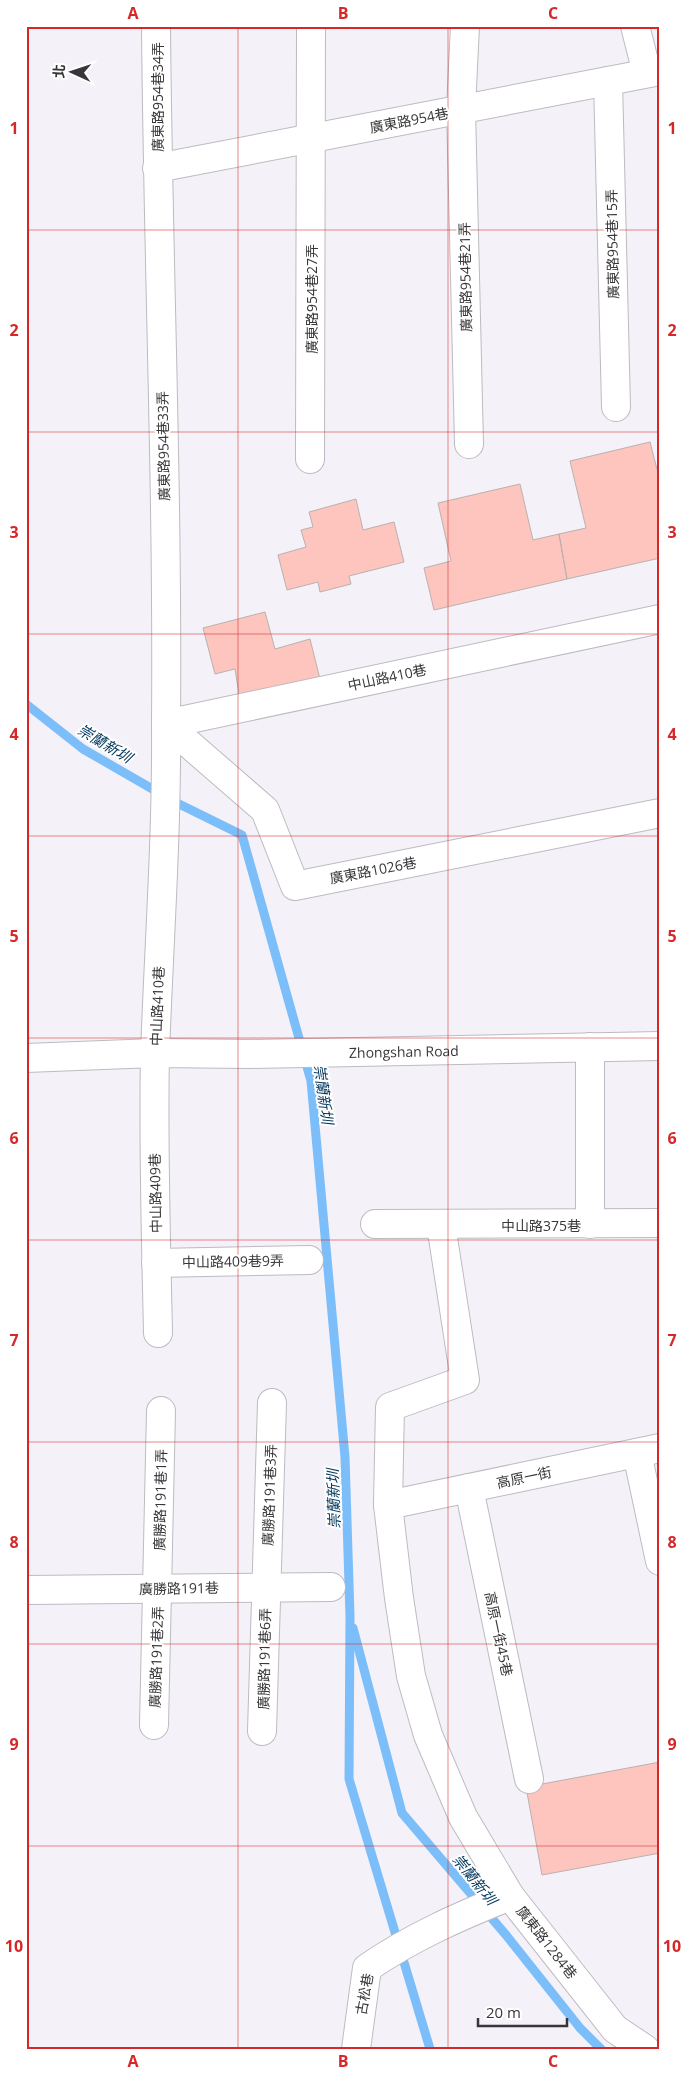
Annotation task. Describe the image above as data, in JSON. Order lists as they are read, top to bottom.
{
  "streets": {
    "street": [
      "廣東路954巷34弄",
      "廣東路954巷",
      "廣東路954巷15弄",
      "廣東路954巷21弄",
      "廣東路954巷27弄",
      "廣東路954巷33弄",
      "中山路410巷",
      "廣東路1026巷",
      "Zhongshan Road",
      "中山路409巷",
      "中山路375巷",
      "中山路409巷9弄",
      "高原一街",
      "廣勝路191巷3弄",
      "廣勝路191巷1弄",
      "廣勝路191巷",
      "高原一街45巷",
      "廣勝路191巷2弄",
      "廣勝路191巷6弄",
      "廣東路1284巷",
      "古松巷"
    ]
  },
  "crossings": [
    ["廣東路954巷34弄", "廣東路954巷"],
    ["廣東路954巷34弄", "廣東路954巷33弄"],
    ["廣東路954巷", "廣東路954巷15弄"],
    ["廣東路954巷", "廣東路954巷21弄"],
    ["廣東路954巷", "廣東路954巷27弄"],
    ["廣東路954巷", "廣東路954巷33弄"],
    ["廣東路954巷33弄", "中山路410巷"],
    ["廣東路954巷33弄", "廣東路1026巷"],
    ["中山路410巷", "廣東路1026巷"],
    ["中山路410巷", "Zhongshan Road"],
    ["中山路410巷", "中山路409巷"],
    ["Zhongshan Road", "中山路409巷"],
    ["Zhongshan Road", "中山路375巷"],
    ["中山路409巷", "中山路409巷9弄"],
    ["高原一街", "高原一街45巷"],
    ["廣勝路191巷3弄", "廣勝路191巷"],
    ["廣勝路191巷3弄", "廣勝路191巷6弄"],
    ["廣勝路191巷1弄", "廣勝路191巷"],
    ["廣勝路191巷1弄", "廣勝路191巷2弄"],
    ["廣勝路191巷", "廣勝路191巷2弄"],
    ["廣勝路191巷", "廣勝路191巷6弄"],
    ["廣東路1284巷", "古松巷"]
  ],
  "water": ["崇蘭新圳"],
  "scale_bar": "20 m",
  "north": "left",
  "grid": {
    "columns": ["A", "B", "C"],
    "rows": [
      "1",
      "2",
      "3",
      "4",
      "5",
      "6",
      "7",
      "8",
      "9",
      "10"
    ]
  }
}
